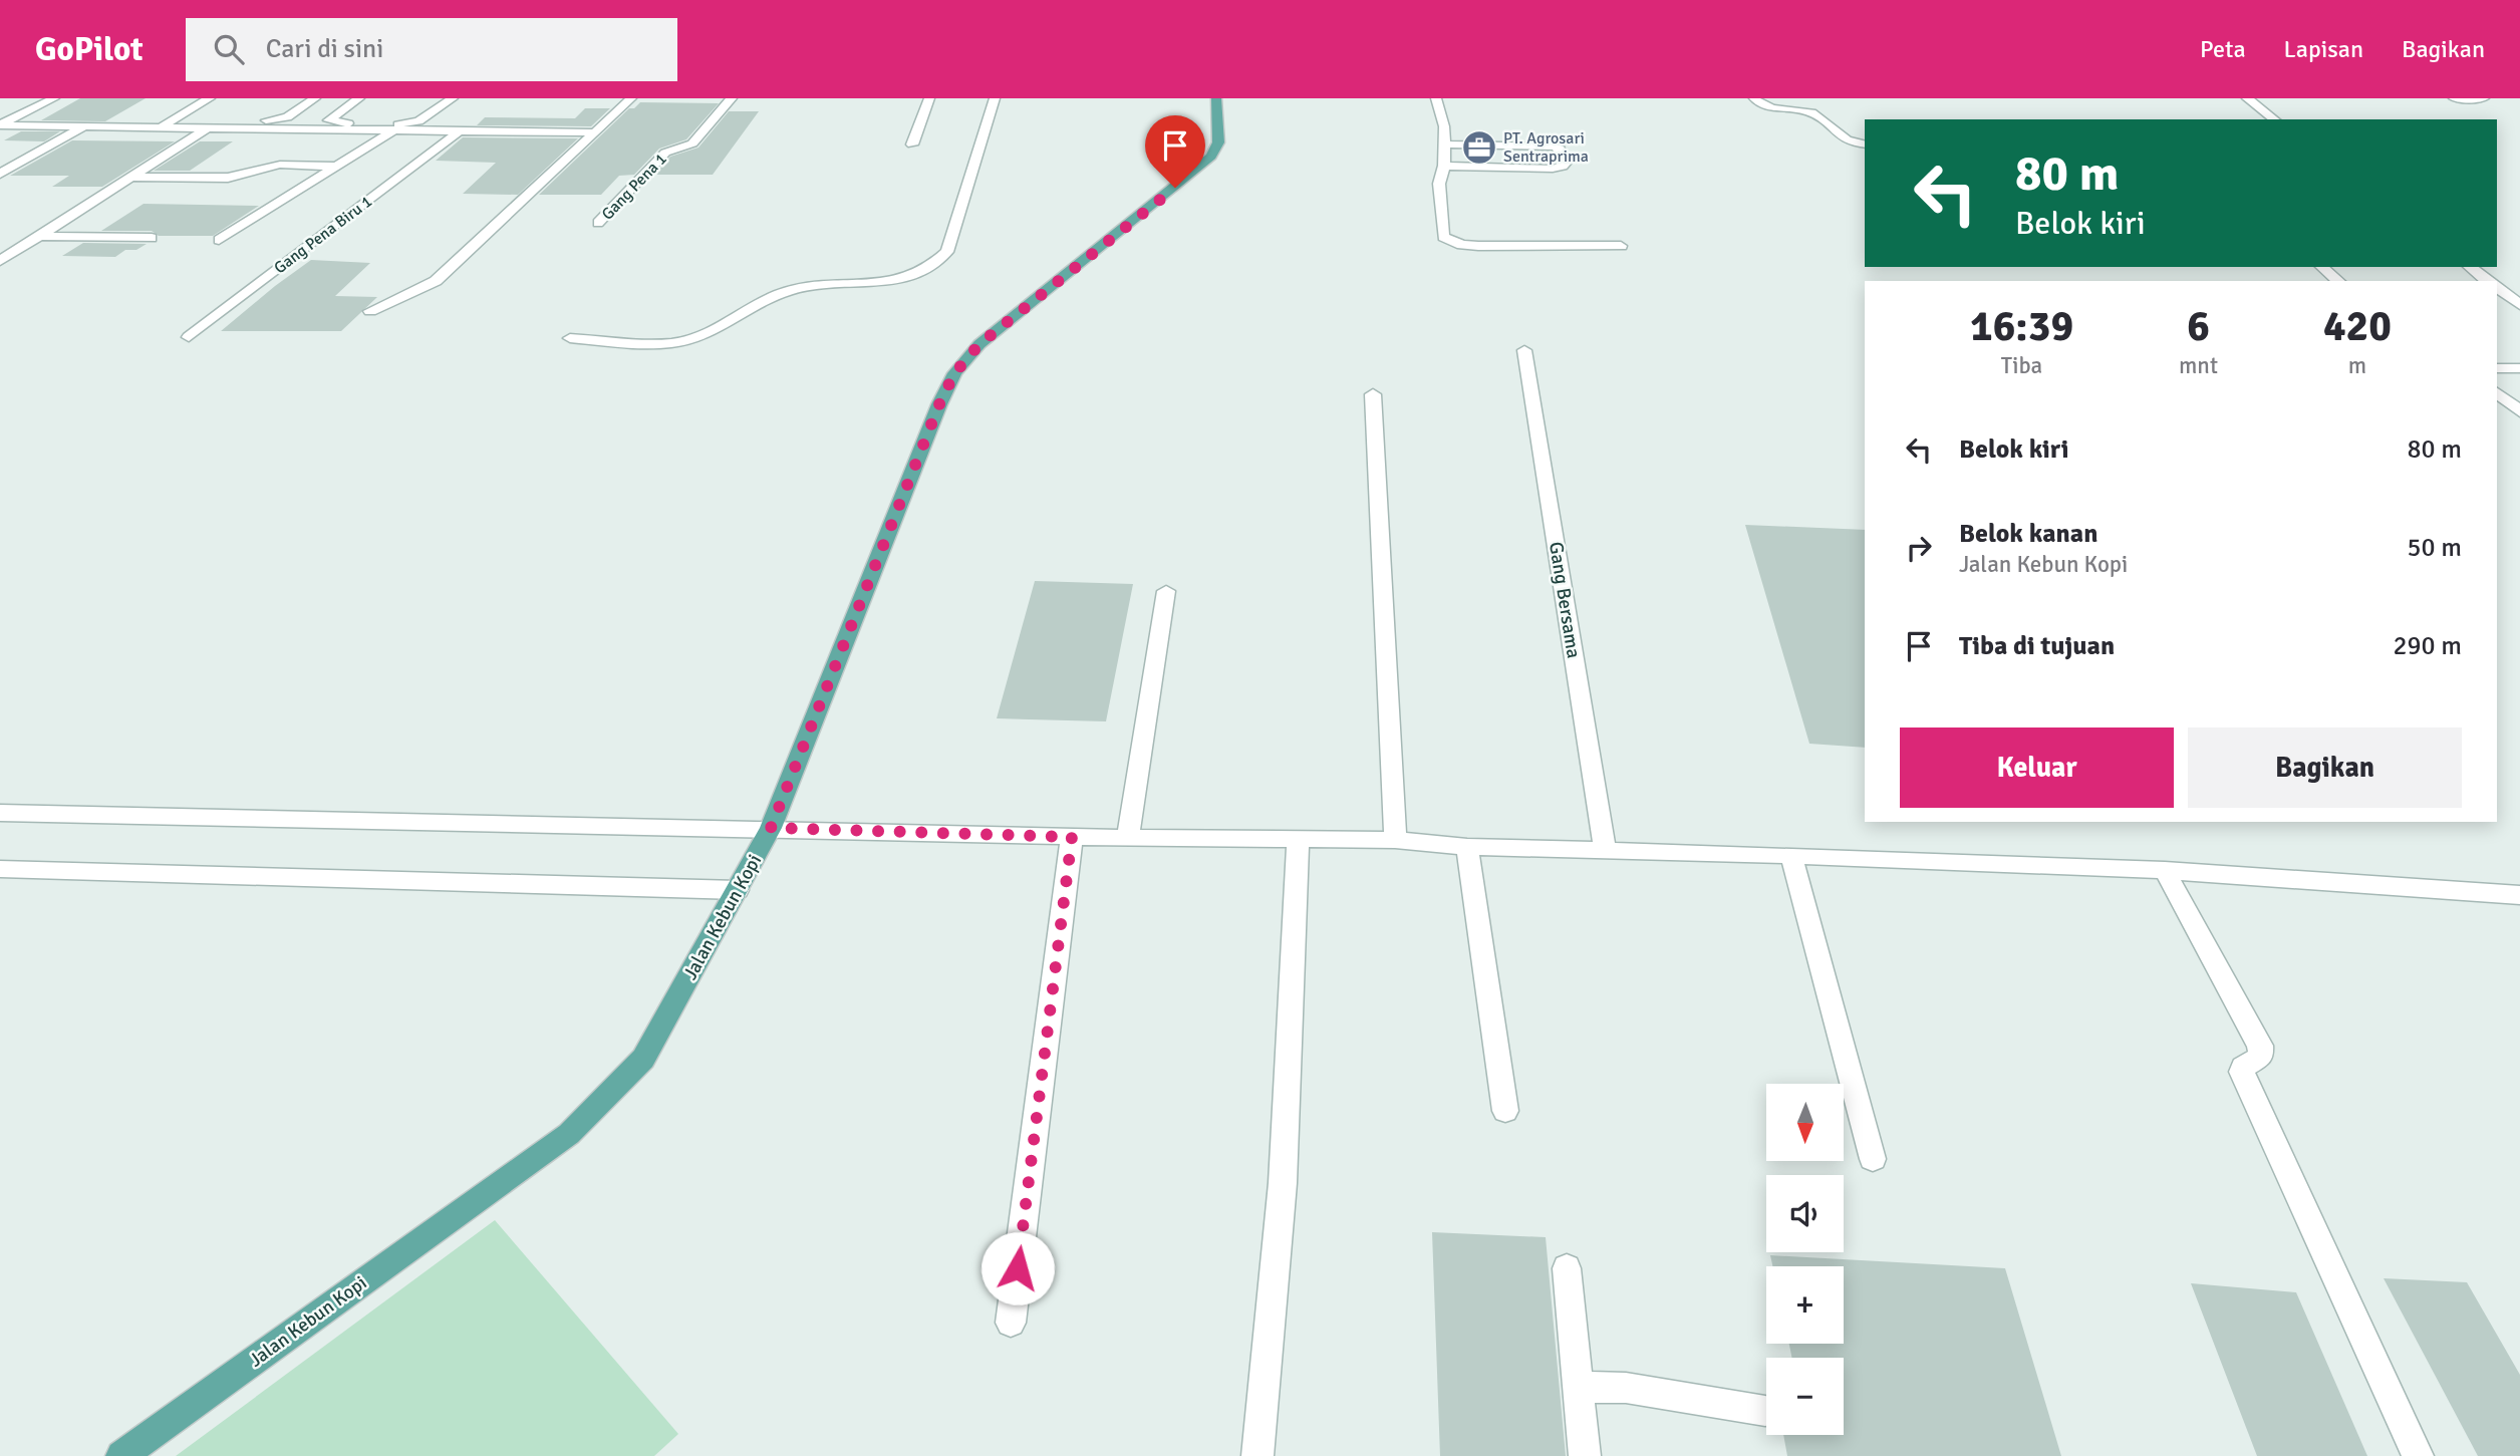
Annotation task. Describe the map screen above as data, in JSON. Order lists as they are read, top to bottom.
{
  "streets": {
    "main road": ["Jalan Kebun Kopi"],
    "street": ["Gang Pena 1", "Gang Pena Biru 1", "Gang Bersama"]
  },
  "places": {
    "office": ["PT. Agrosari Sentraprima"]
  },
  "north": "bottom",
  "page": {
    "header": "GoPilot",
    "search": "Cari di sini",
    "nav": ["Peta", "Lapisan", "Bagikan"],
    "turn": ["80 m", "Belok kiri"],
    "eta": [
      "16:39",
      "Tiba",
      "6",
      "mnt",
      "420",
      "m"
    ],
    "list": [
      {
        "name": "Belok kiri",
        "value": "80 m"
      },
      {
        "name": "Belok kanan",
        "note": "Jalan Kebun Kopi",
        "value": "50 m"
      },
      {
        "name": "Tiba di tujuan",
        "value": "290 m"
      }
    ],
    "buttons": ["Keluar", "Bagikan"],
    "map_buttons": ["+", "−"]
  }
}
